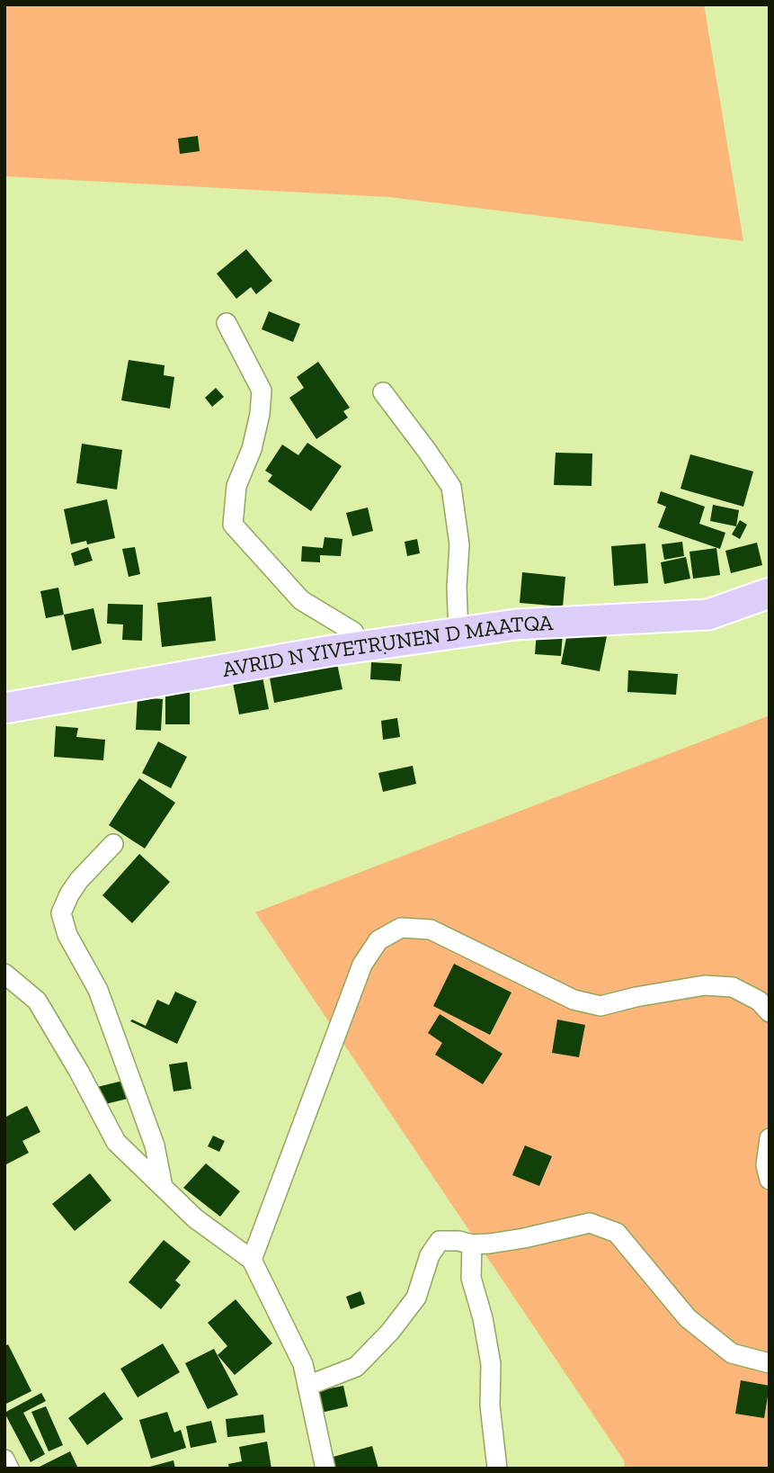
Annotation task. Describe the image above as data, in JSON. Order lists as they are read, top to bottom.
{
  "streets": {
    "main road": ["AVRID N YIVETṚUNEN D MAATQA"]
  }
}
